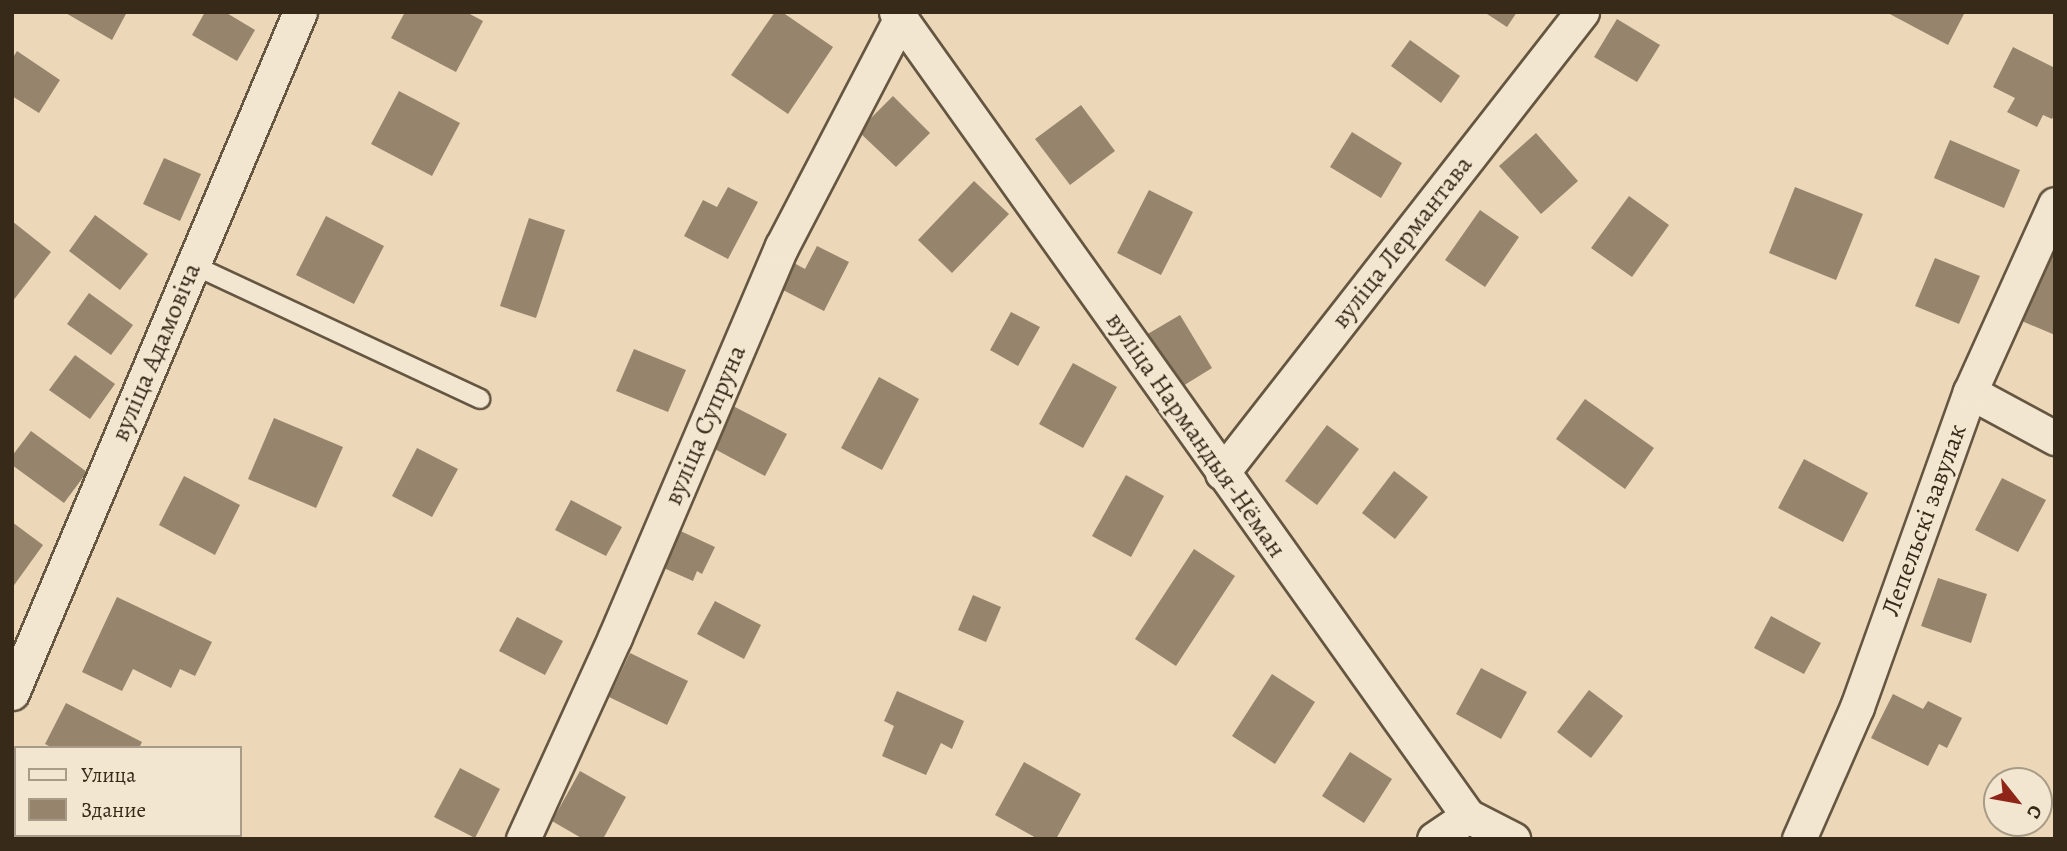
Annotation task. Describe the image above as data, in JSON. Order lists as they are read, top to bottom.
{
  "streets": {
    "street": [
      "вуліца Лермантава",
      "вуліца Адамовіча",
      "вуліца Супруна",
      "вуліца Нармандыя-Нёман",
      "Лепельскі завулак"
    ]
  },
  "crossings": [
    ["вуліца Лермантава", "вуліца Нармандыя-Нёман"],
    ["вуліца Супруна", "вуліца Нармандыя-Нёман"]
  ],
  "legend": ["Улица", "Здание"],
  "north": "bottom right"
}
